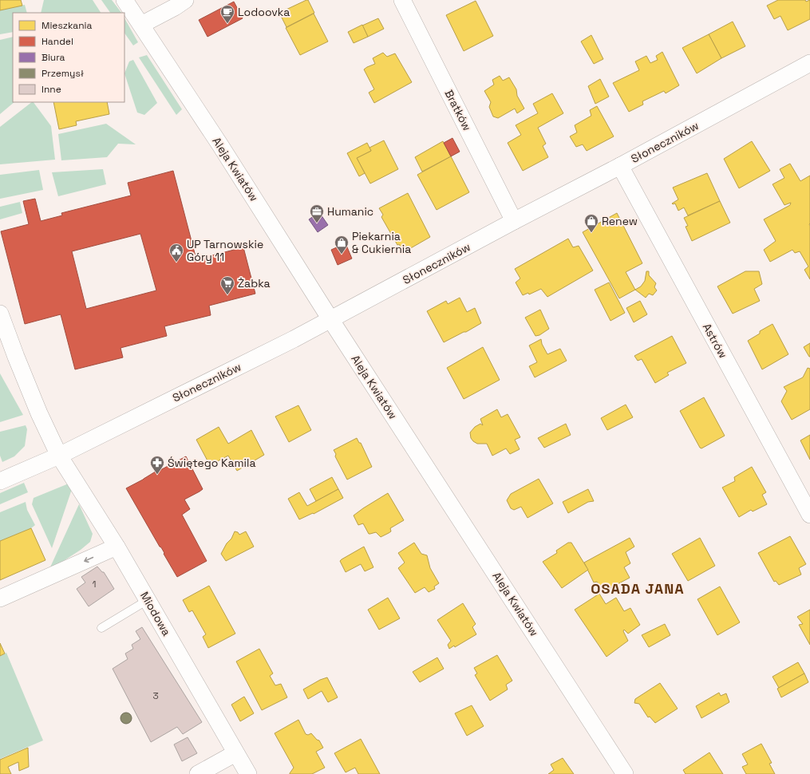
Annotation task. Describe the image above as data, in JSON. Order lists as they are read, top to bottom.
{
  "streets": {
    "street": [
      "Bratków",
      "Słoneczników",
      "Aleja Kwiatów",
      "Astrów",
      "Miodowa"
    ]
  },
  "crossings": [
    ["Bratków", "Słoneczników"],
    ["Słoneczników", "Aleja Kwiatów"],
    ["Słoneczników", "Astrów"],
    ["Słoneczników", "Miodowa"]
  ],
  "districts": ["OSADA JANA"],
  "places": {
    "cafe": ["Lodoovka"],
    "office": ["Humanic"],
    "shop": ["Renew", "Piekarnia & Cukiernia"],
    "public building": ["UP Tarnowskie Góry 11"],
    "supermarket": ["Żabka"],
    "pharmacy": ["Świętego Kamila"]
  },
  "house_numbers": ["1", "3"],
  "legend": [
    "Mieszkania",
    "Handel",
    "Biura",
    "Przemysł",
    "Inne"
  ]
}
